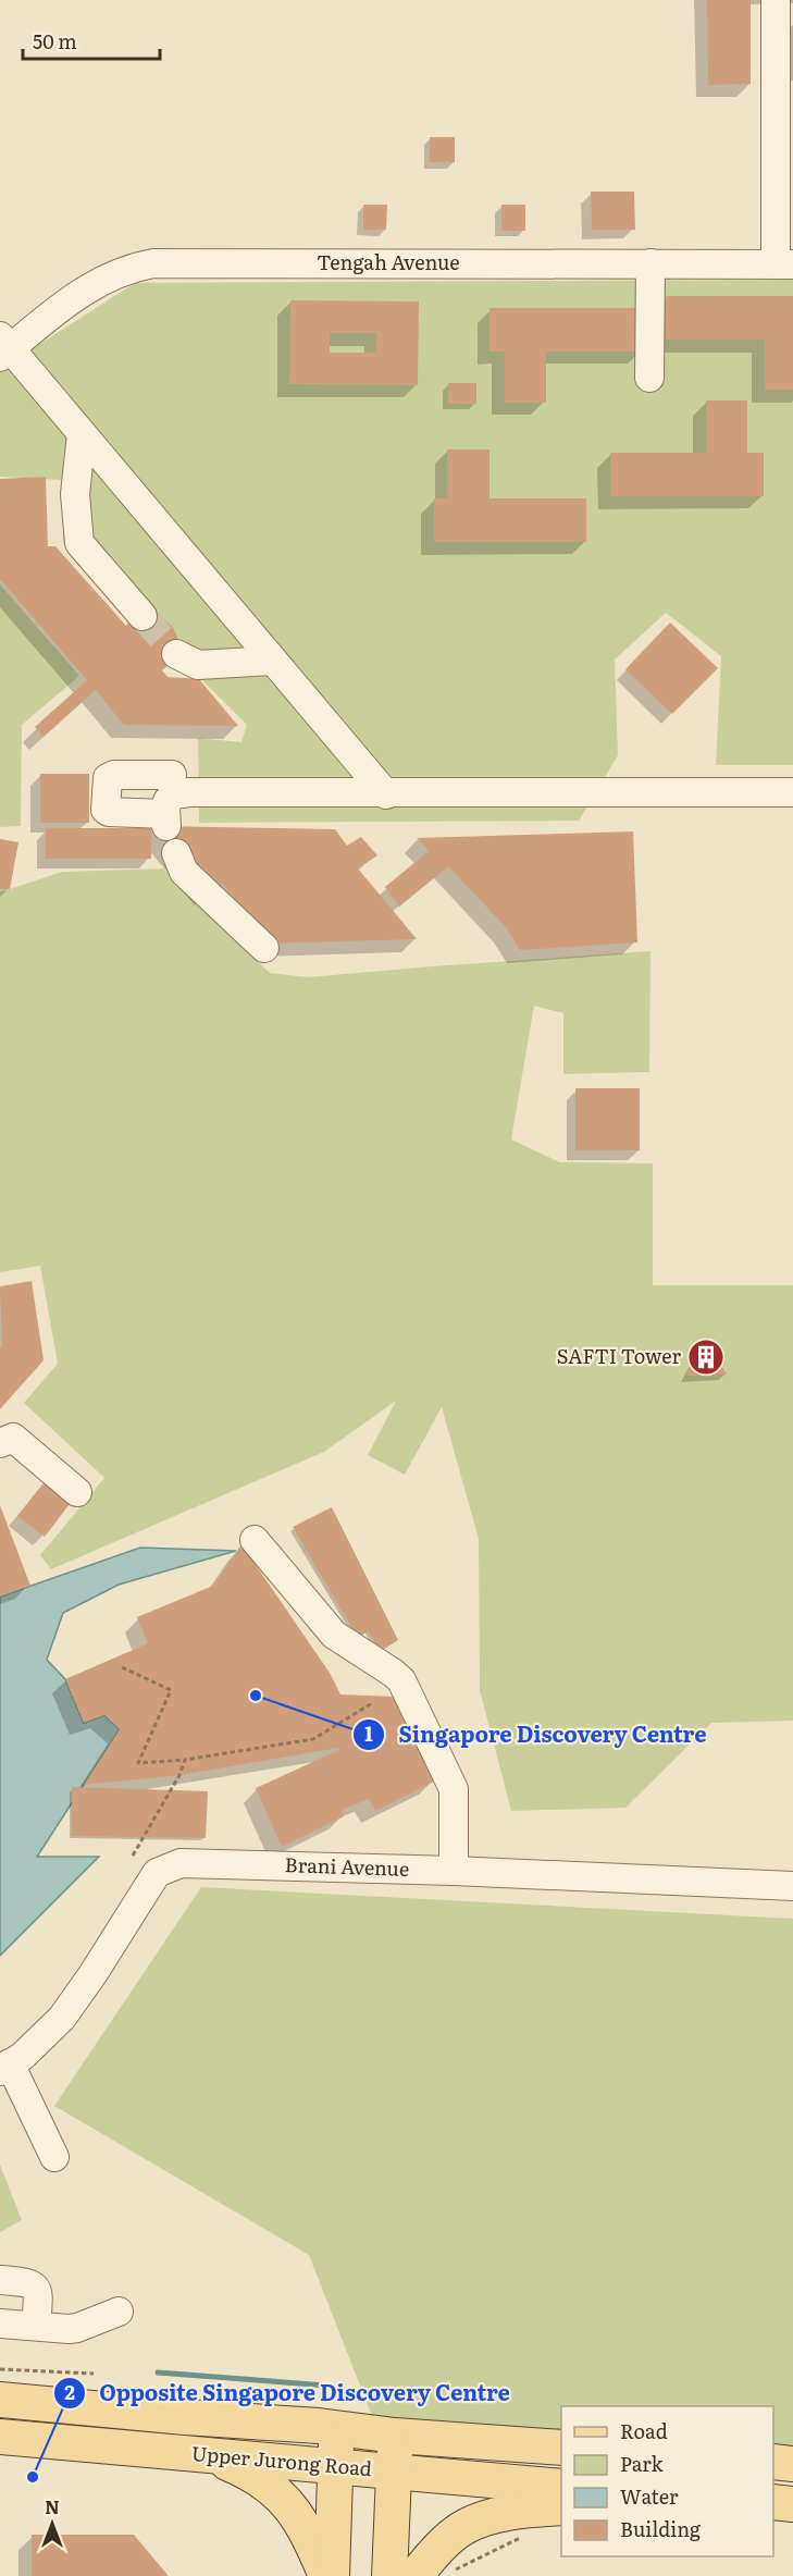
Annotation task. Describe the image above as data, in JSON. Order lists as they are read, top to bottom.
{
  "streets": {
    "main road": ["Upper Jurong Road"],
    "lane": ["Tengah Avenue", "Brani Avenue"]
  },
  "places": {
    "building": ["SAFTI Tower"],
    "other": ["Singapore Discovery Centre", "Opposite Singapore Discovery Centre"]
  },
  "legend": [
    "Road",
    "Park",
    "Water",
    "Building"
  ],
  "scale_bar": "50 m",
  "north": "top"
}
